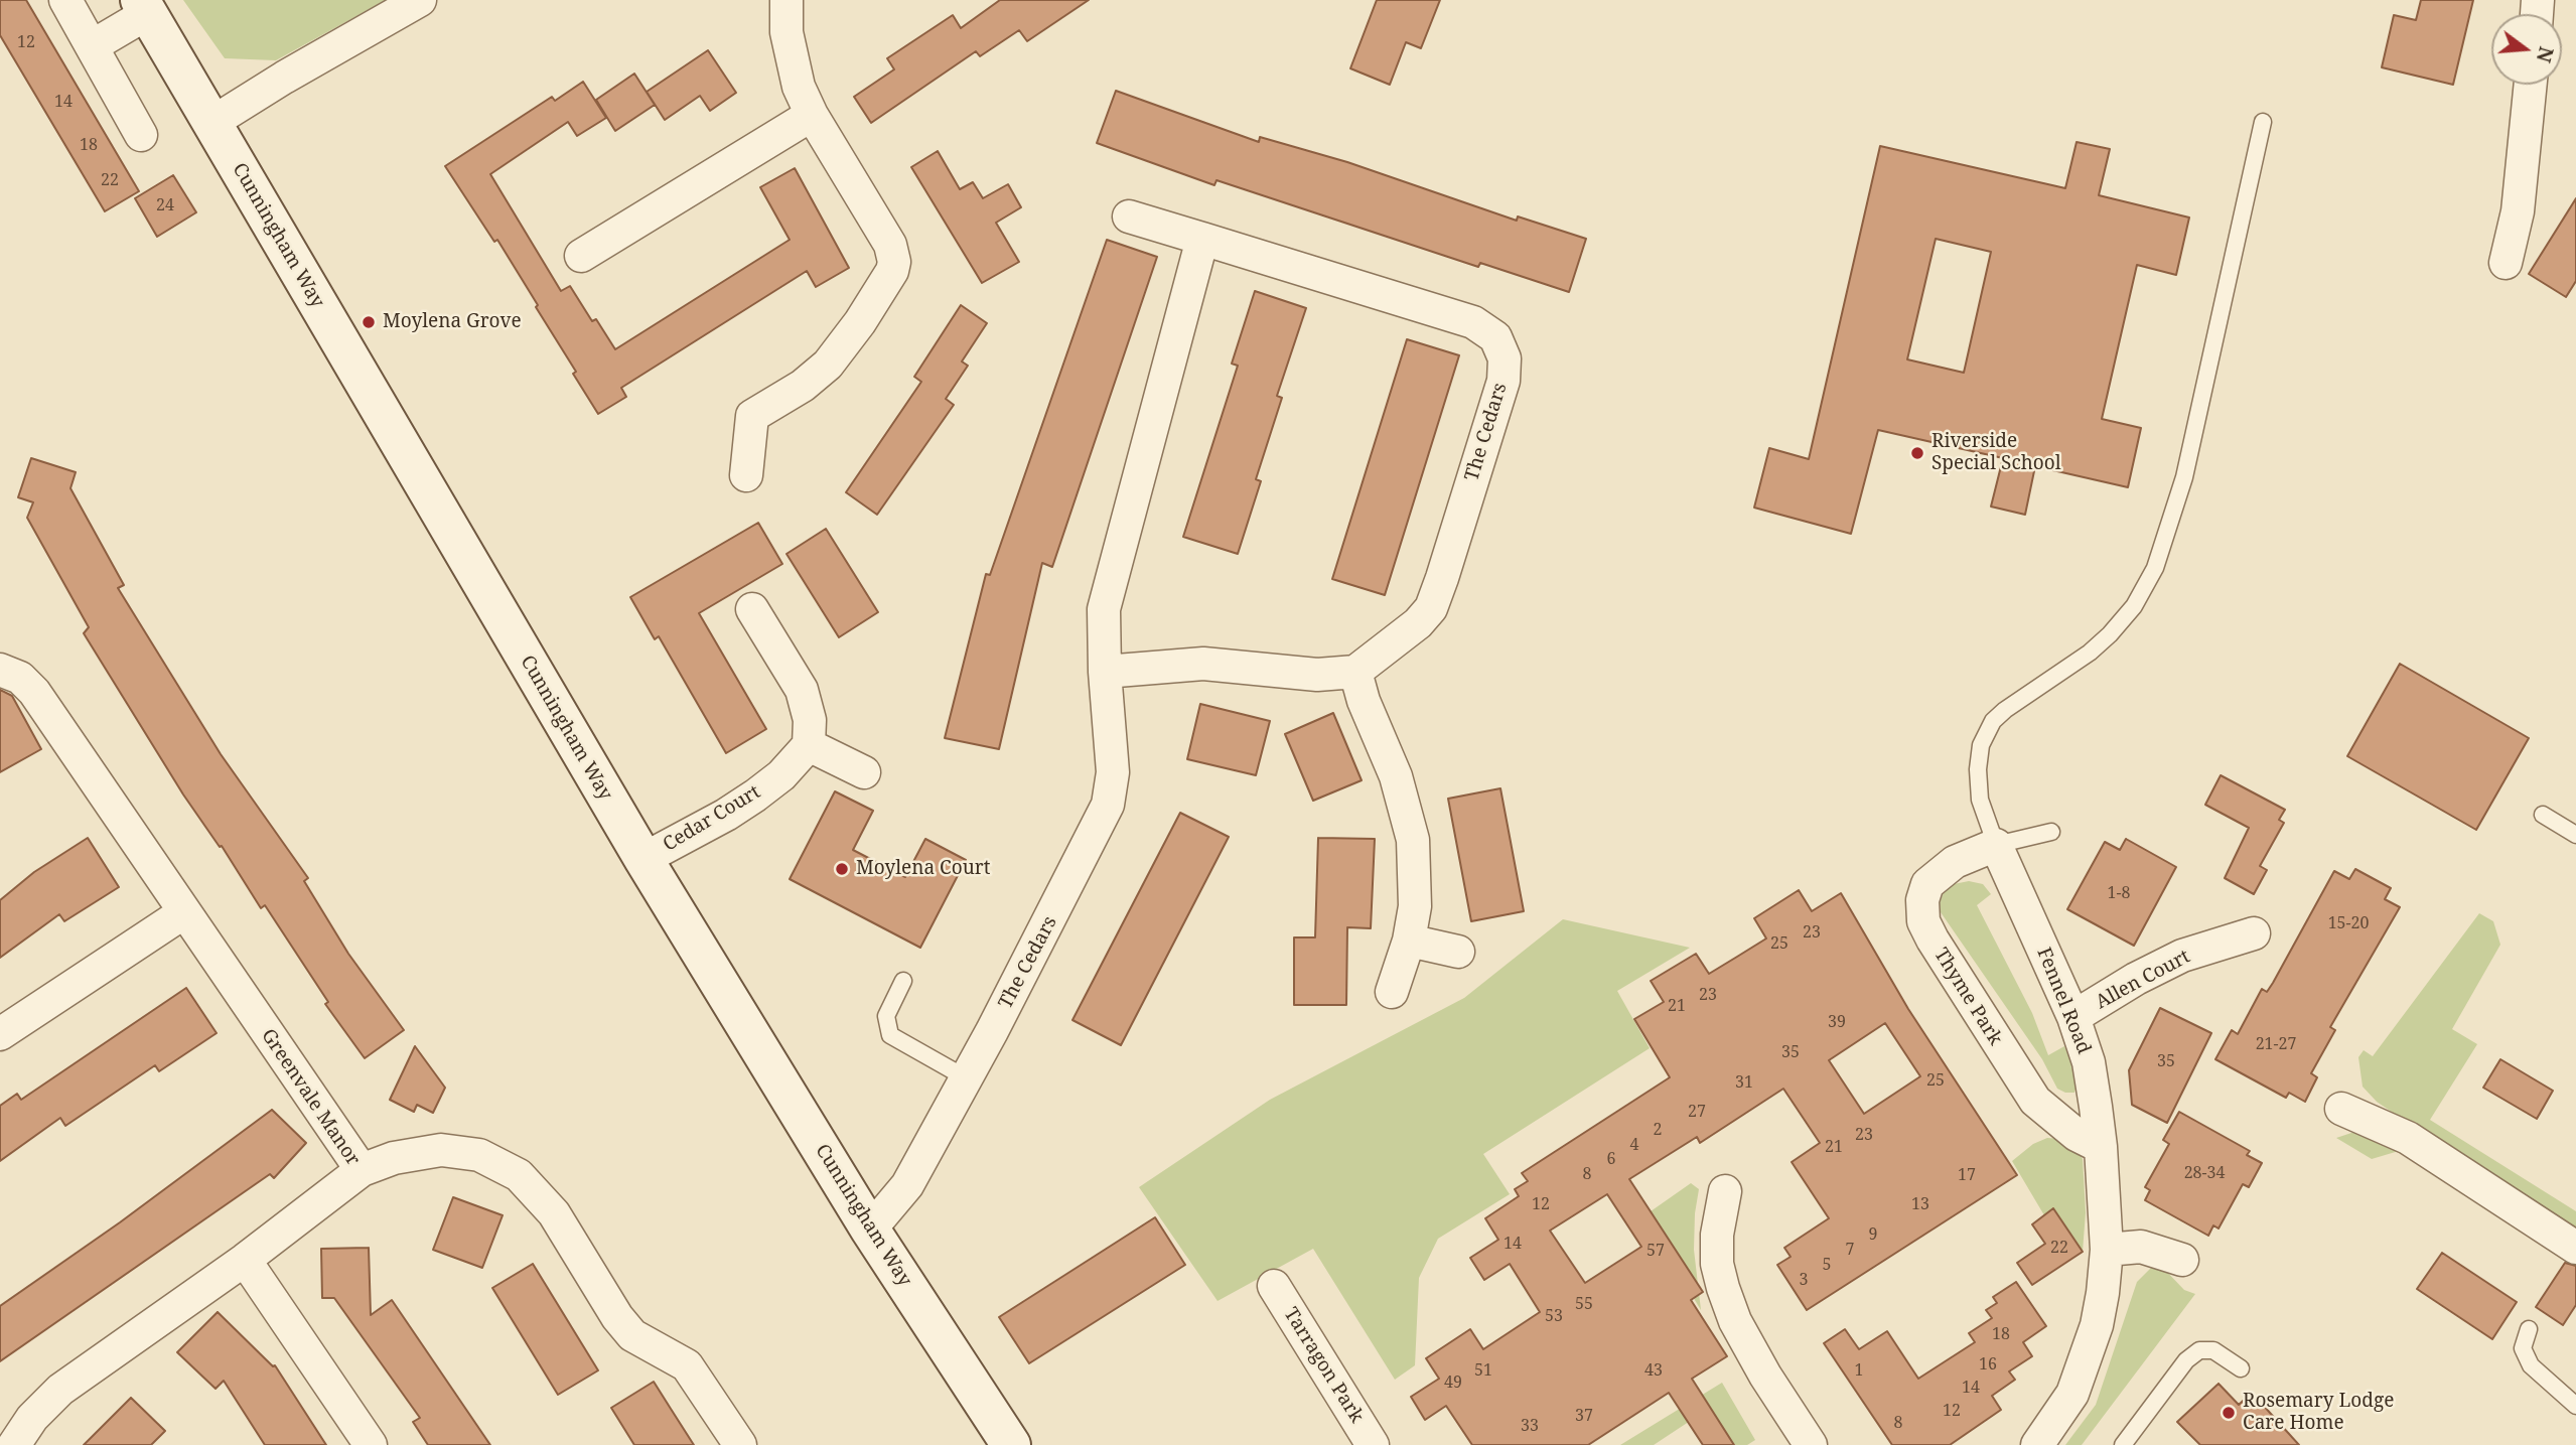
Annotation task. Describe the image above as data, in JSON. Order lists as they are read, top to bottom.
{
  "streets": {
    "street": [
      "Cunningham Way",
      "The Cedars",
      "Cedar Court",
      "Allen Court",
      "Thyme Park",
      "Fennel Road",
      "Greenvale Manor",
      "Tarragon Park"
    ]
  },
  "crossings": [
    ["Cunningham Way", "The Cedars"],
    ["Cunningham Way", "Cedar Court"],
    ["Allen Court", "Fennel Road"],
    ["Thyme Park", "Fennel Road"]
  ],
  "places": [
    "Moylena Grove",
    "Riverside Special School",
    "Moylena Court",
    "Rosemary Lodge Care Home"
  ],
  "house_numbers": [
    "12",
    "14",
    "18",
    "22",
    "24",
    "1-8",
    "15-20",
    "23",
    "25",
    "23",
    "21",
    "39",
    "21-27",
    "35",
    "35",
    "25",
    "31",
    "27",
    "2",
    "23",
    "4",
    "21",
    "6",
    "28-34",
    "8",
    "17",
    "12",
    "13",
    "9",
    "14",
    "22",
    "7",
    "57",
    "5",
    "3",
    "55",
    "53",
    "18",
    "16",
    "51",
    "43",
    "1",
    "49",
    "14",
    "12",
    "37",
    "8",
    "33"
  ],
  "north": "right"
}
